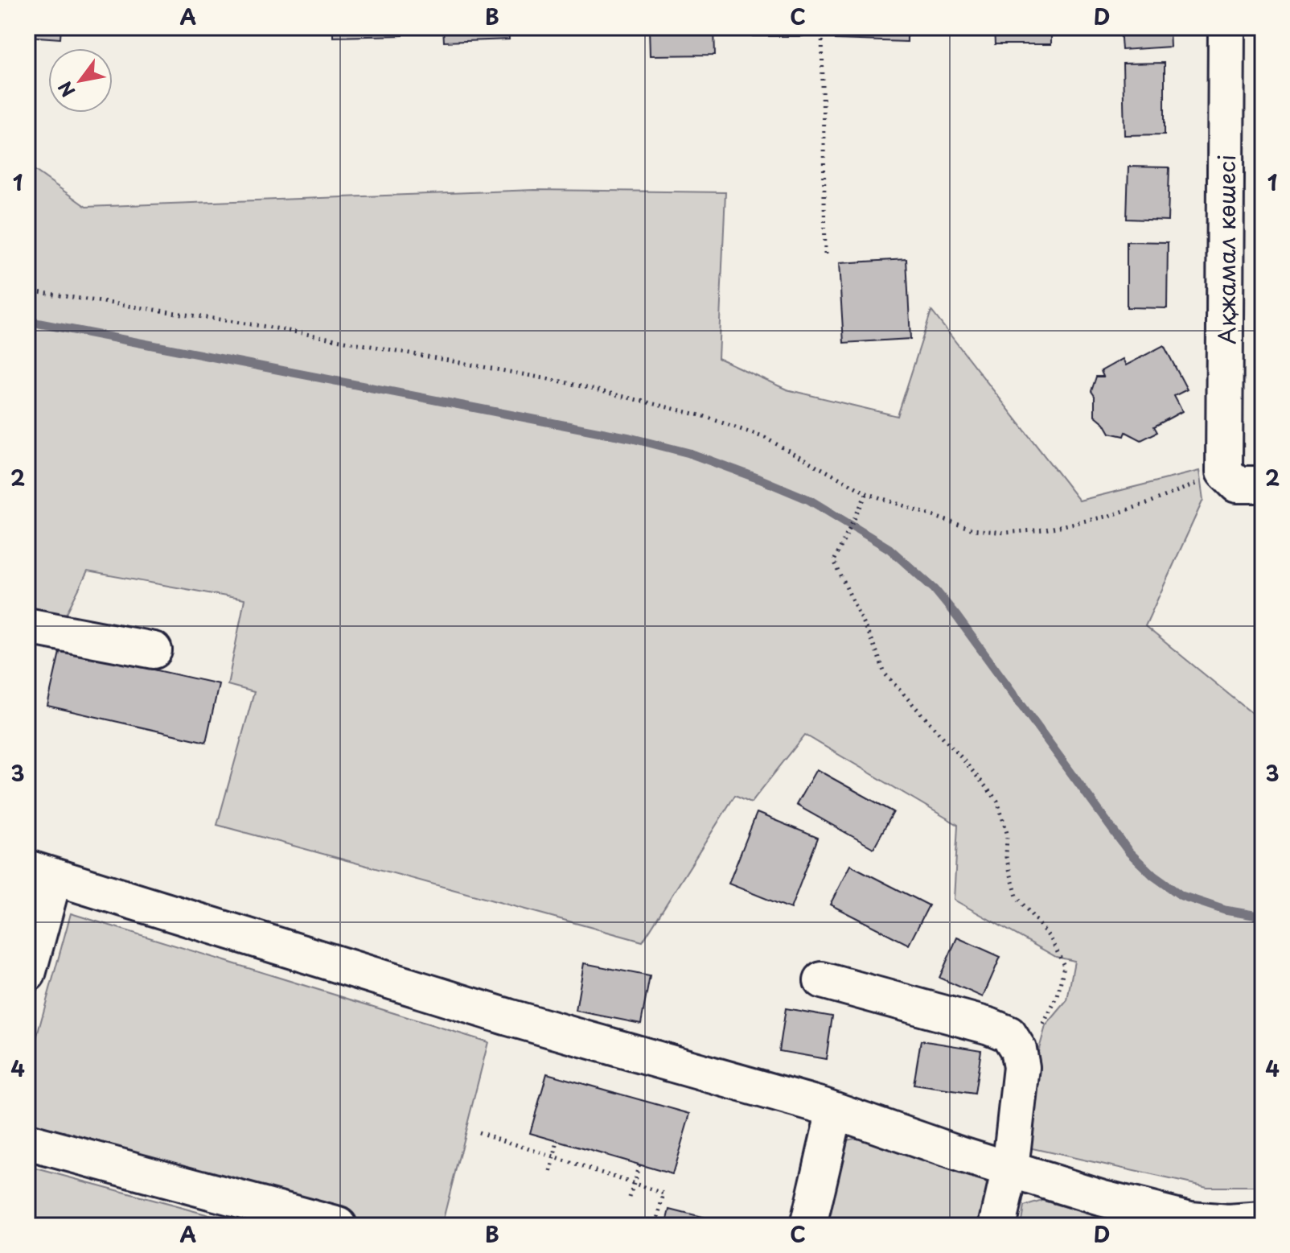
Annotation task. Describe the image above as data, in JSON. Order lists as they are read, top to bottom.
{
  "streets": {
    "street": ["Ақжамал көшесі"]
  },
  "north": "bottom left",
  "grid": {
    "columns": [
      "A",
      "B",
      "C",
      "D"
    ],
    "rows": [
      "1",
      "2",
      "3",
      "4"
    ]
  }
}
